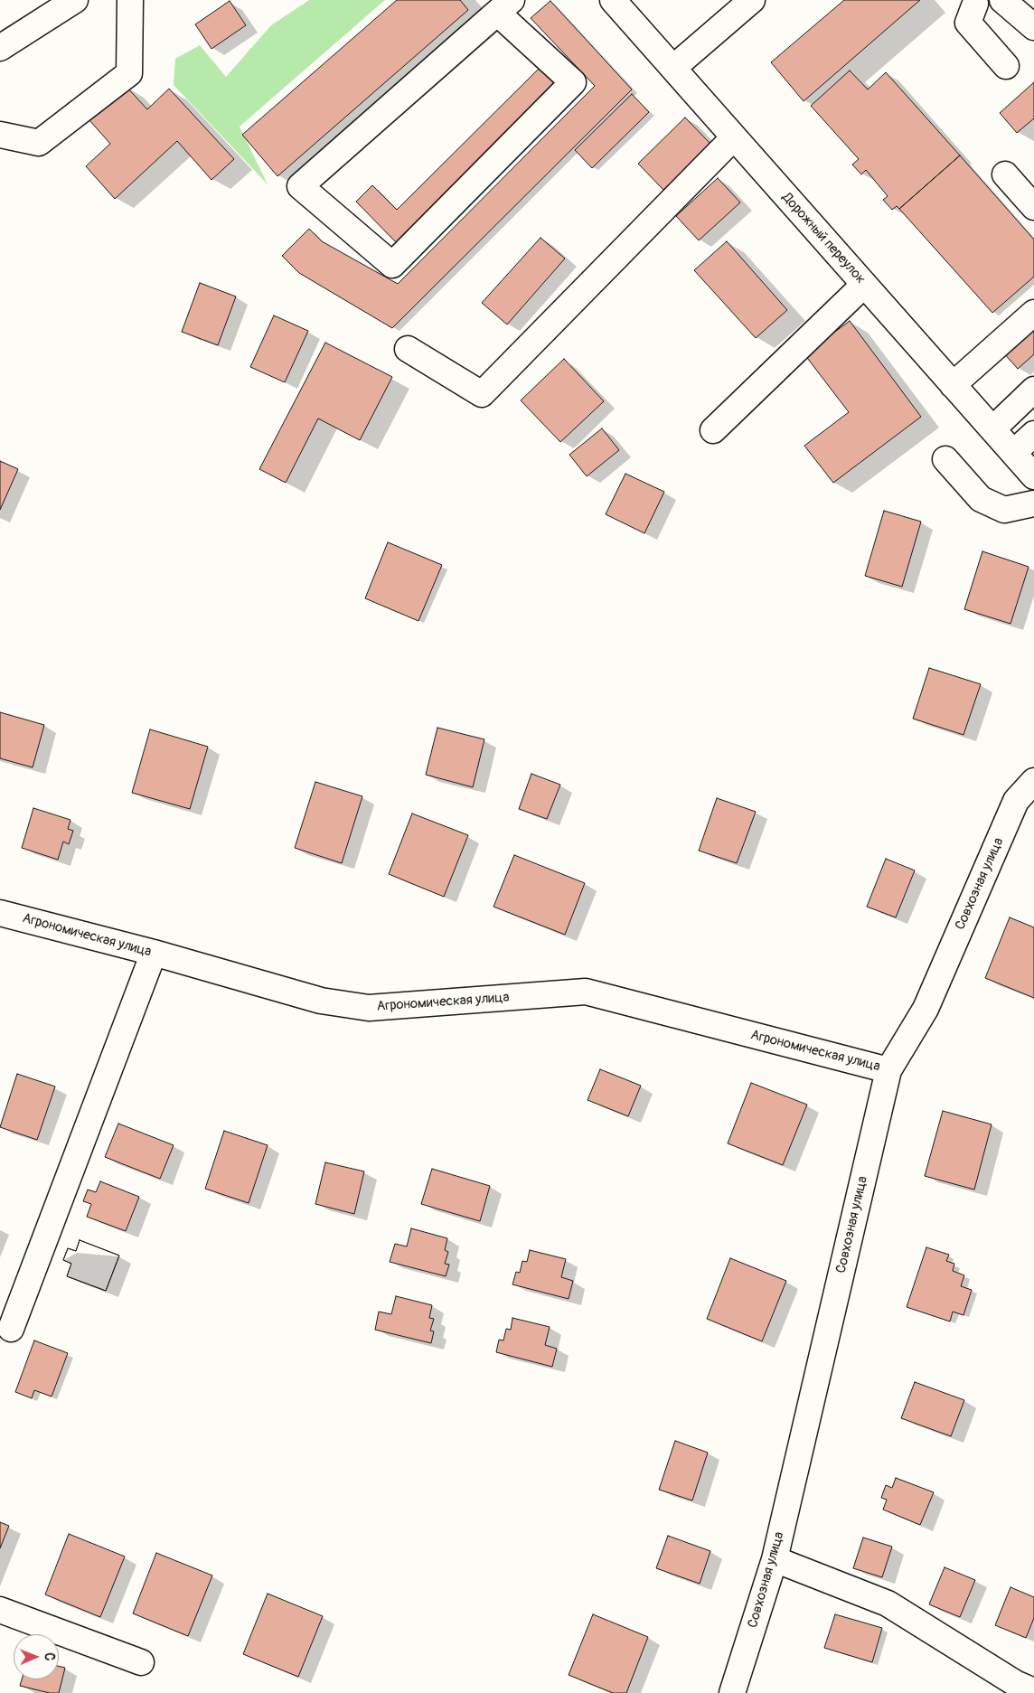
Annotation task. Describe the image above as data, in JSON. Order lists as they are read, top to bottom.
{
  "streets": {
    "street": ["Дорожный переулок", "Совхозная улица", "Агрономическая улица"]
  },
  "crossings": [
    ["Совхозная улица", "Агрономическая улица"]
  ],
  "north": "right"
}
